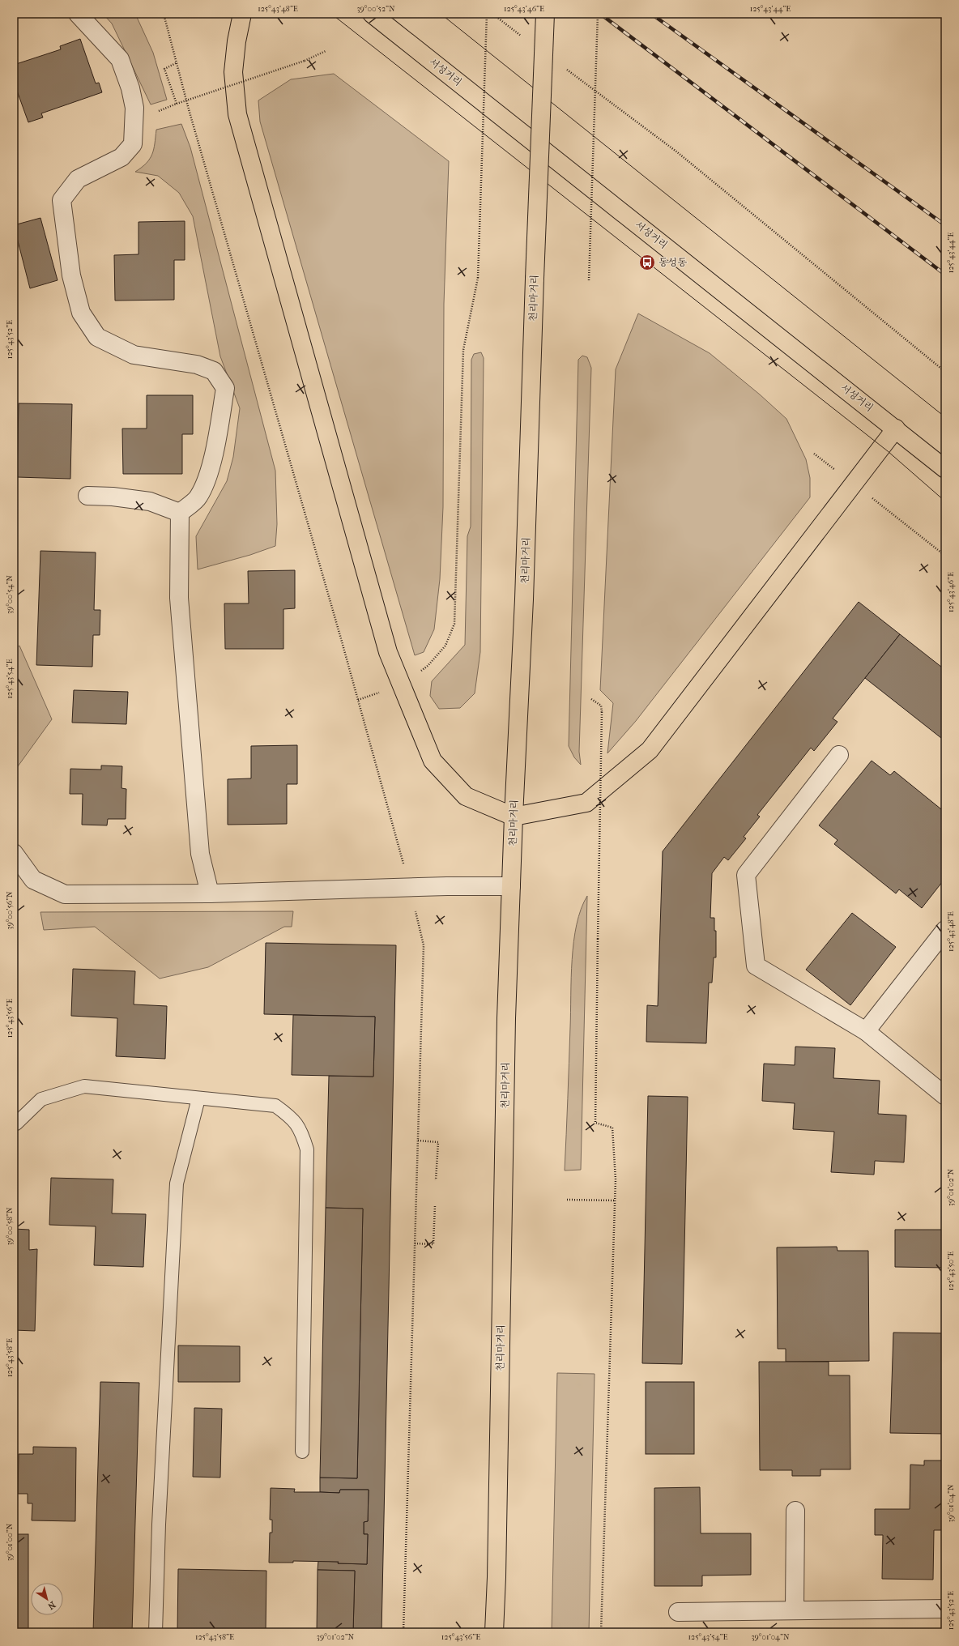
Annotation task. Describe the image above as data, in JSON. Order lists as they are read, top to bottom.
{
  "streets": {
    "main road": ["서성거리", "천리마거리"]
  },
  "places": {
    "bus stop": ["동성동"]
  },
  "north": "bottom right",
  "coordinates": [
    "125°43'48\"E",
    "39°00'52\"N",
    "125°43'46\"E",
    "125°43'44\"E",
    "125°43'52\"E",
    "39°00'54\"N",
    "125°43'54\"E",
    "39°00'56\"N",
    "125°43'56\"E",
    "39°01'02\"N",
    "39°00'58\"N",
    "125°43'50\"E",
    "125°43'58\"E",
    "39°01'04\"N",
    "39°01'00\"N"
  ]
}
